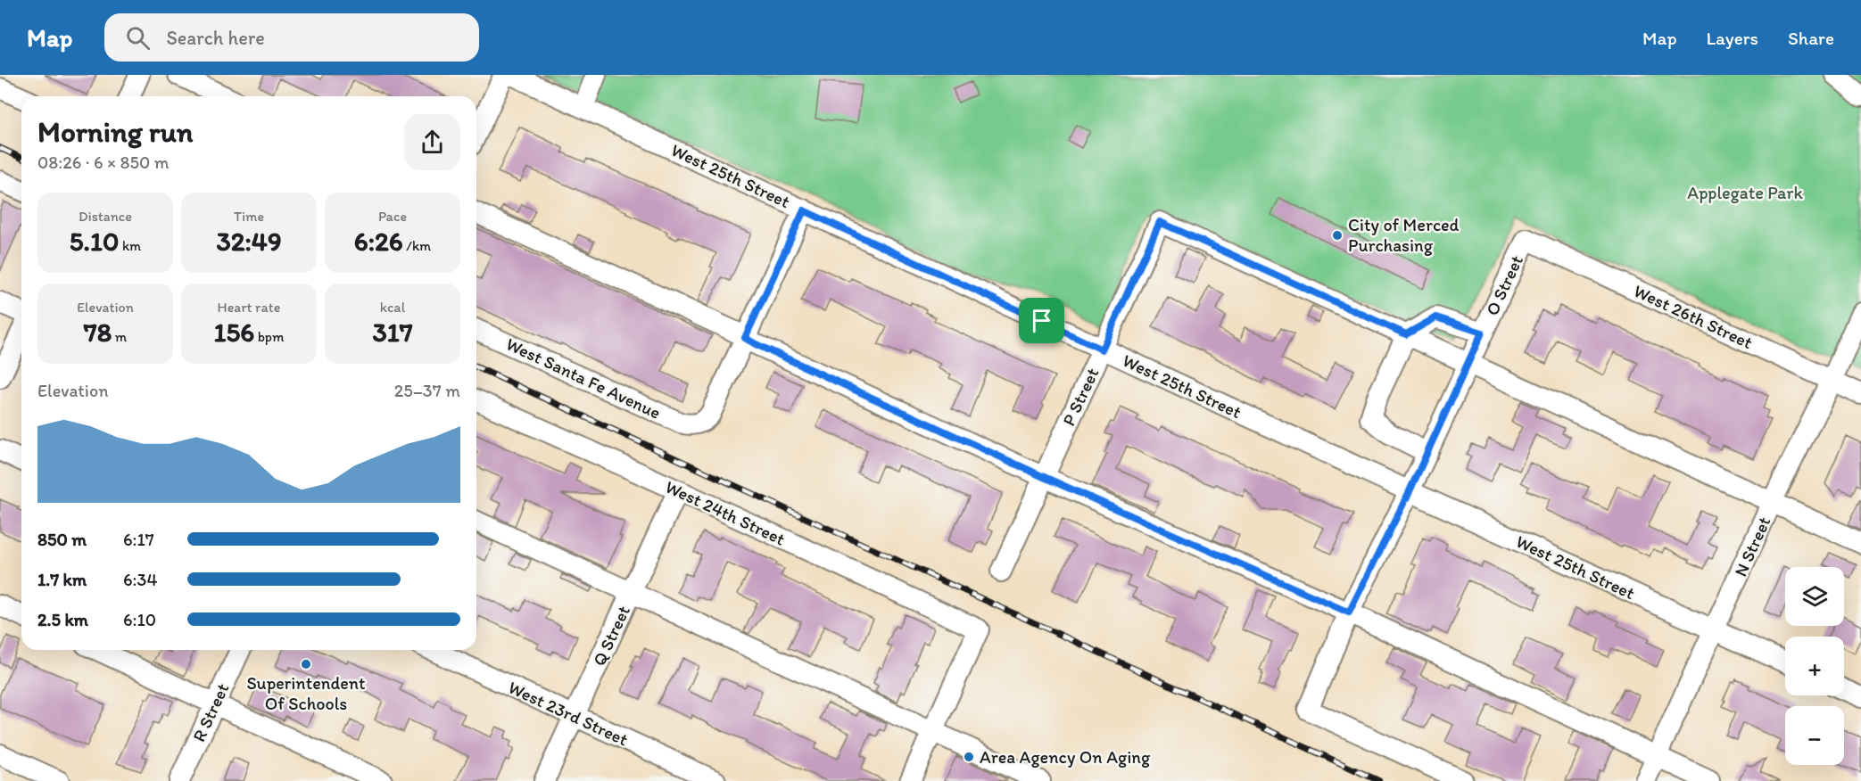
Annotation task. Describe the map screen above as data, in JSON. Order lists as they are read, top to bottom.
{
  "streets": {
    "street": [
      "West 25th Street",
      "O Street",
      "West 26th Street",
      "West Santa Fe Avenue",
      "P Street",
      "West 24th Street",
      "N Street",
      "Q Street",
      "R Street",
      "West 23rd Street"
    ]
  },
  "crossings": [
    ["West 25th Street", "O Street"],
    ["West 25th Street", "P Street"],
    ["West 25th Street", "N Street"],
    ["O Street", "West 26th Street"],
    ["West 26th Street", "N Street"],
    ["West 24th Street", "Q Street"],
    ["Q Street", "West 23rd Street"]
  ],
  "parks": ["Applegate Park"],
  "places": ["City of Merced Purchasing", "Superintendent Of Schools", "Area Agency On Aging"],
  "page": {
    "header": "Map",
    "search": "Search here",
    "nav": ["Map", "Layers", "Share"],
    "heading": ["Morning run", "08:26 · 6 × 850 m"],
    "stats": [
      ["Distance", "5.10 km"],
      ["Time", "32:49"],
      ["Pace", "6:26 /km"],
      ["Elevation", "78 m"],
      ["Heart rate", "156 bpm"],
      ["kcal", "317"]
    ],
    "chart": ["Elevation", "25–37 m"],
    "list": [
      {
        "name": "850 m",
        "note": "6:17"
      },
      {
        "name": "1.7 km",
        "note": "6:34"
      },
      {
        "name": "2.5 km",
        "note": "6:10"
      }
    ],
    "map_buttons": ["+", "−"]
  }
}
